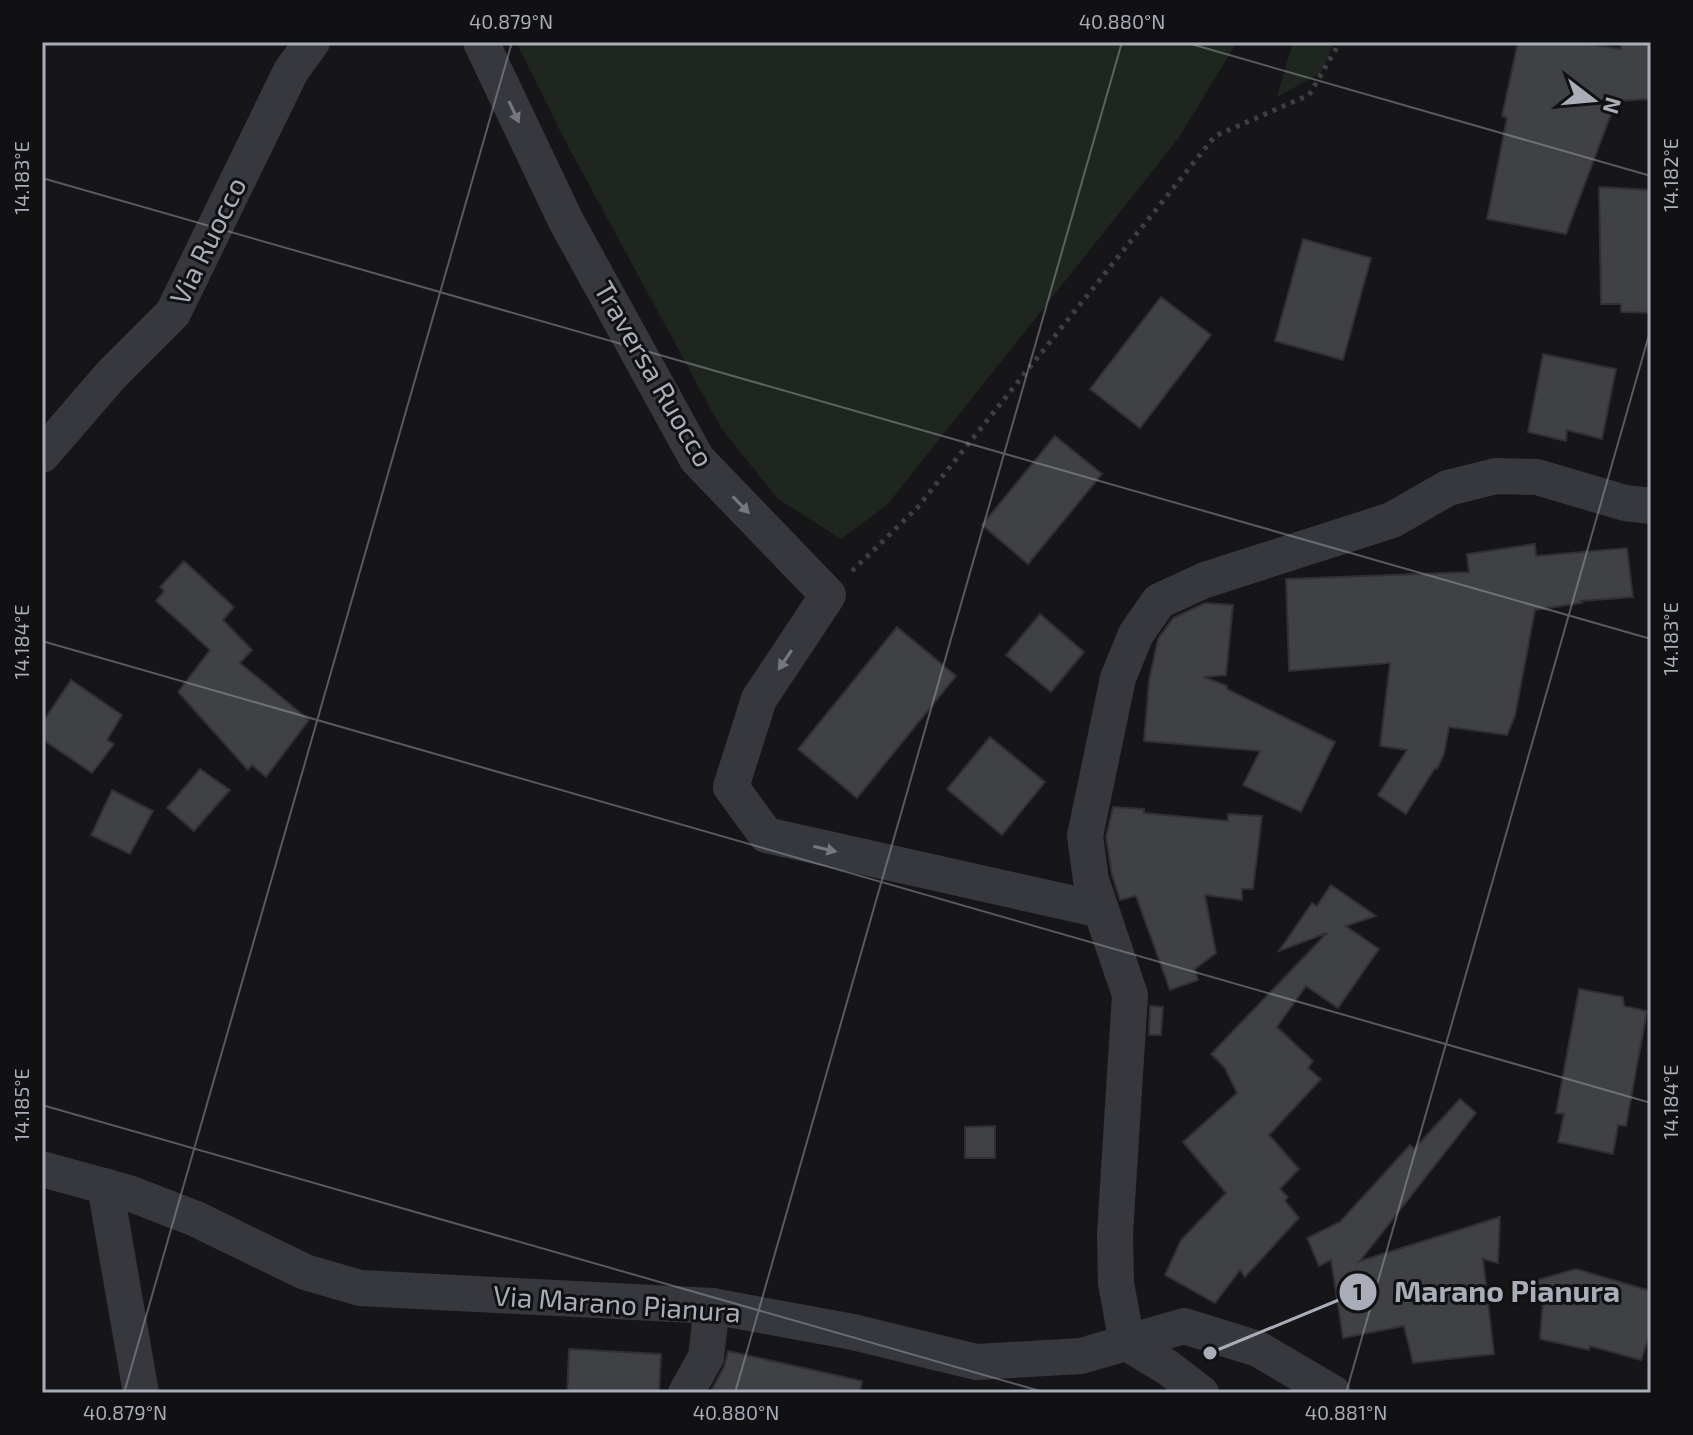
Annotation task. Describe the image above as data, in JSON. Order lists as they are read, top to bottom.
{
  "streets": {
    "street": ["Via Ruocco", "Traversa Ruocco", "Via Marano Pianura"]
  },
  "one_way": ["Traversa Ruocco"],
  "places": ["Marano Pianura"],
  "north": "right",
  "coordinates": [
    "40.879°N",
    "40.880°N",
    "14.182°E",
    "14.183°E",
    "14.184°E",
    "14.185°E",
    "40.881°N"
  ]
}
